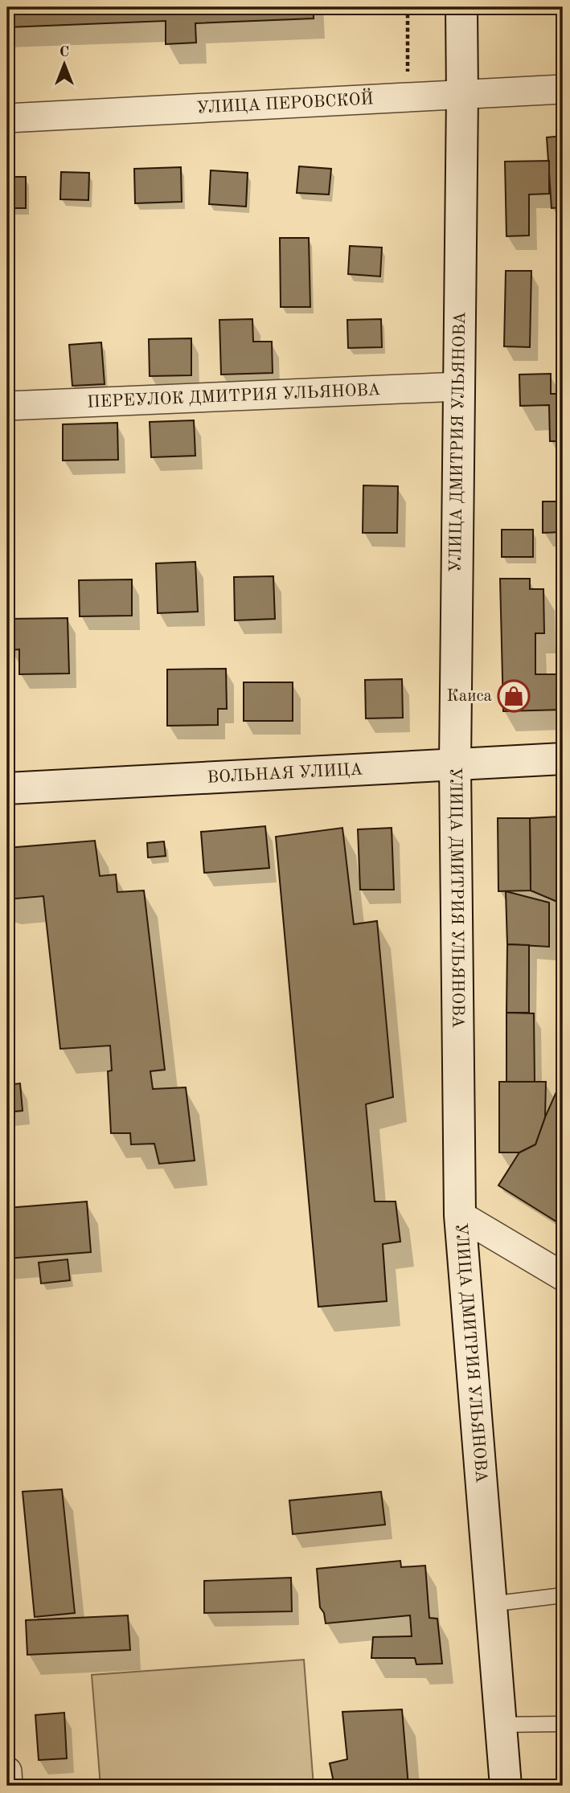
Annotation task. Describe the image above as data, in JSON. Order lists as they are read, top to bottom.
{
  "streets": {
    "street": [
      "УЛИЦА ПЕРОВСКОЙ",
      "ПЕРЕУЛОК ДМИТРИЯ УЛЬЯНОВА",
      "УЛИЦА ДМИТРИЯ УЛЬЯНОВА",
      "ВОЛЬНАЯ УЛИЦА"
    ]
  },
  "crossings": [
    ["УЛИЦА ПЕРОВСКОЙ", "УЛИЦА ДМИТРИЯ УЛЬЯНОВА"],
    ["ПЕРЕУЛОК ДМИТРИЯ УЛЬЯНОВА", "УЛИЦА ДМИТРИЯ УЛЬЯНОВА"],
    ["УЛИЦА ДМИТРИЯ УЛЬЯНОВА", "ВОЛЬНАЯ УЛИЦА"]
  ],
  "places": {
    "shop": ["Каиса"]
  },
  "north": "top"
}
